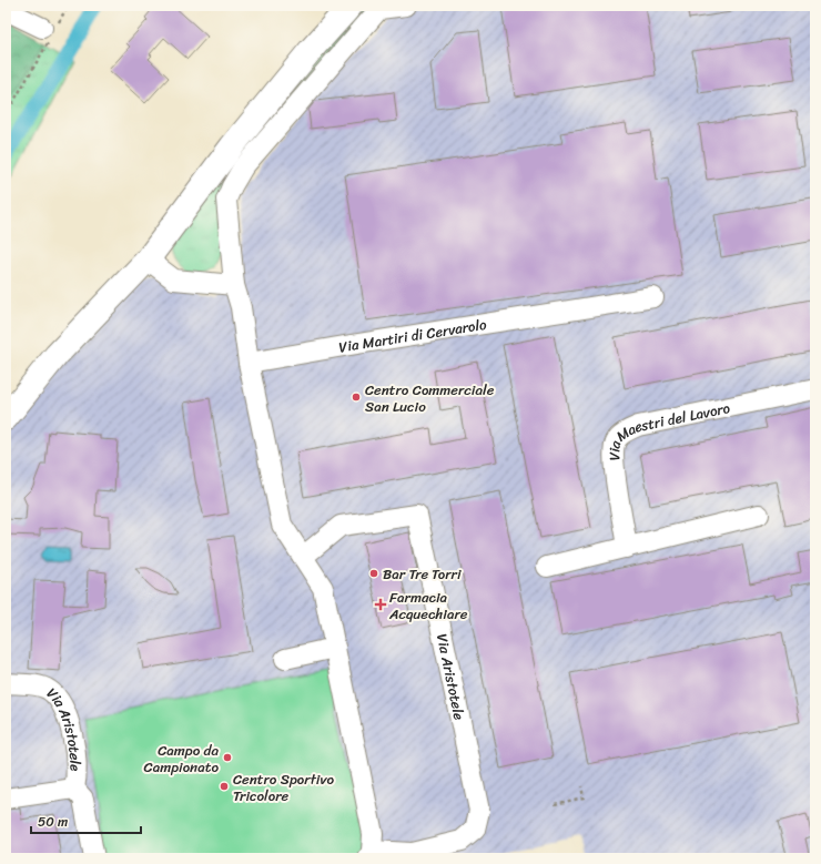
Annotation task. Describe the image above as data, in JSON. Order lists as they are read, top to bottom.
{
  "streets": {
    "street": ["Via Martiri di Cervarolo", "Via Maestri del Lavoro", "Via Aristotele"]
  },
  "crossings": [
    ["Via Martiri di Cervarolo", "Via Aristotele"]
  ],
  "places": {
    "other": [
      "Centro Commerciale San Lucio",
      "Bar Tre Torri",
      "Campo da Campionato",
      "Centro Sportivo Tricolore"
    ],
    "health": ["Farmacia Acquechiare"]
  },
  "scale_bar": "50 m"
}
